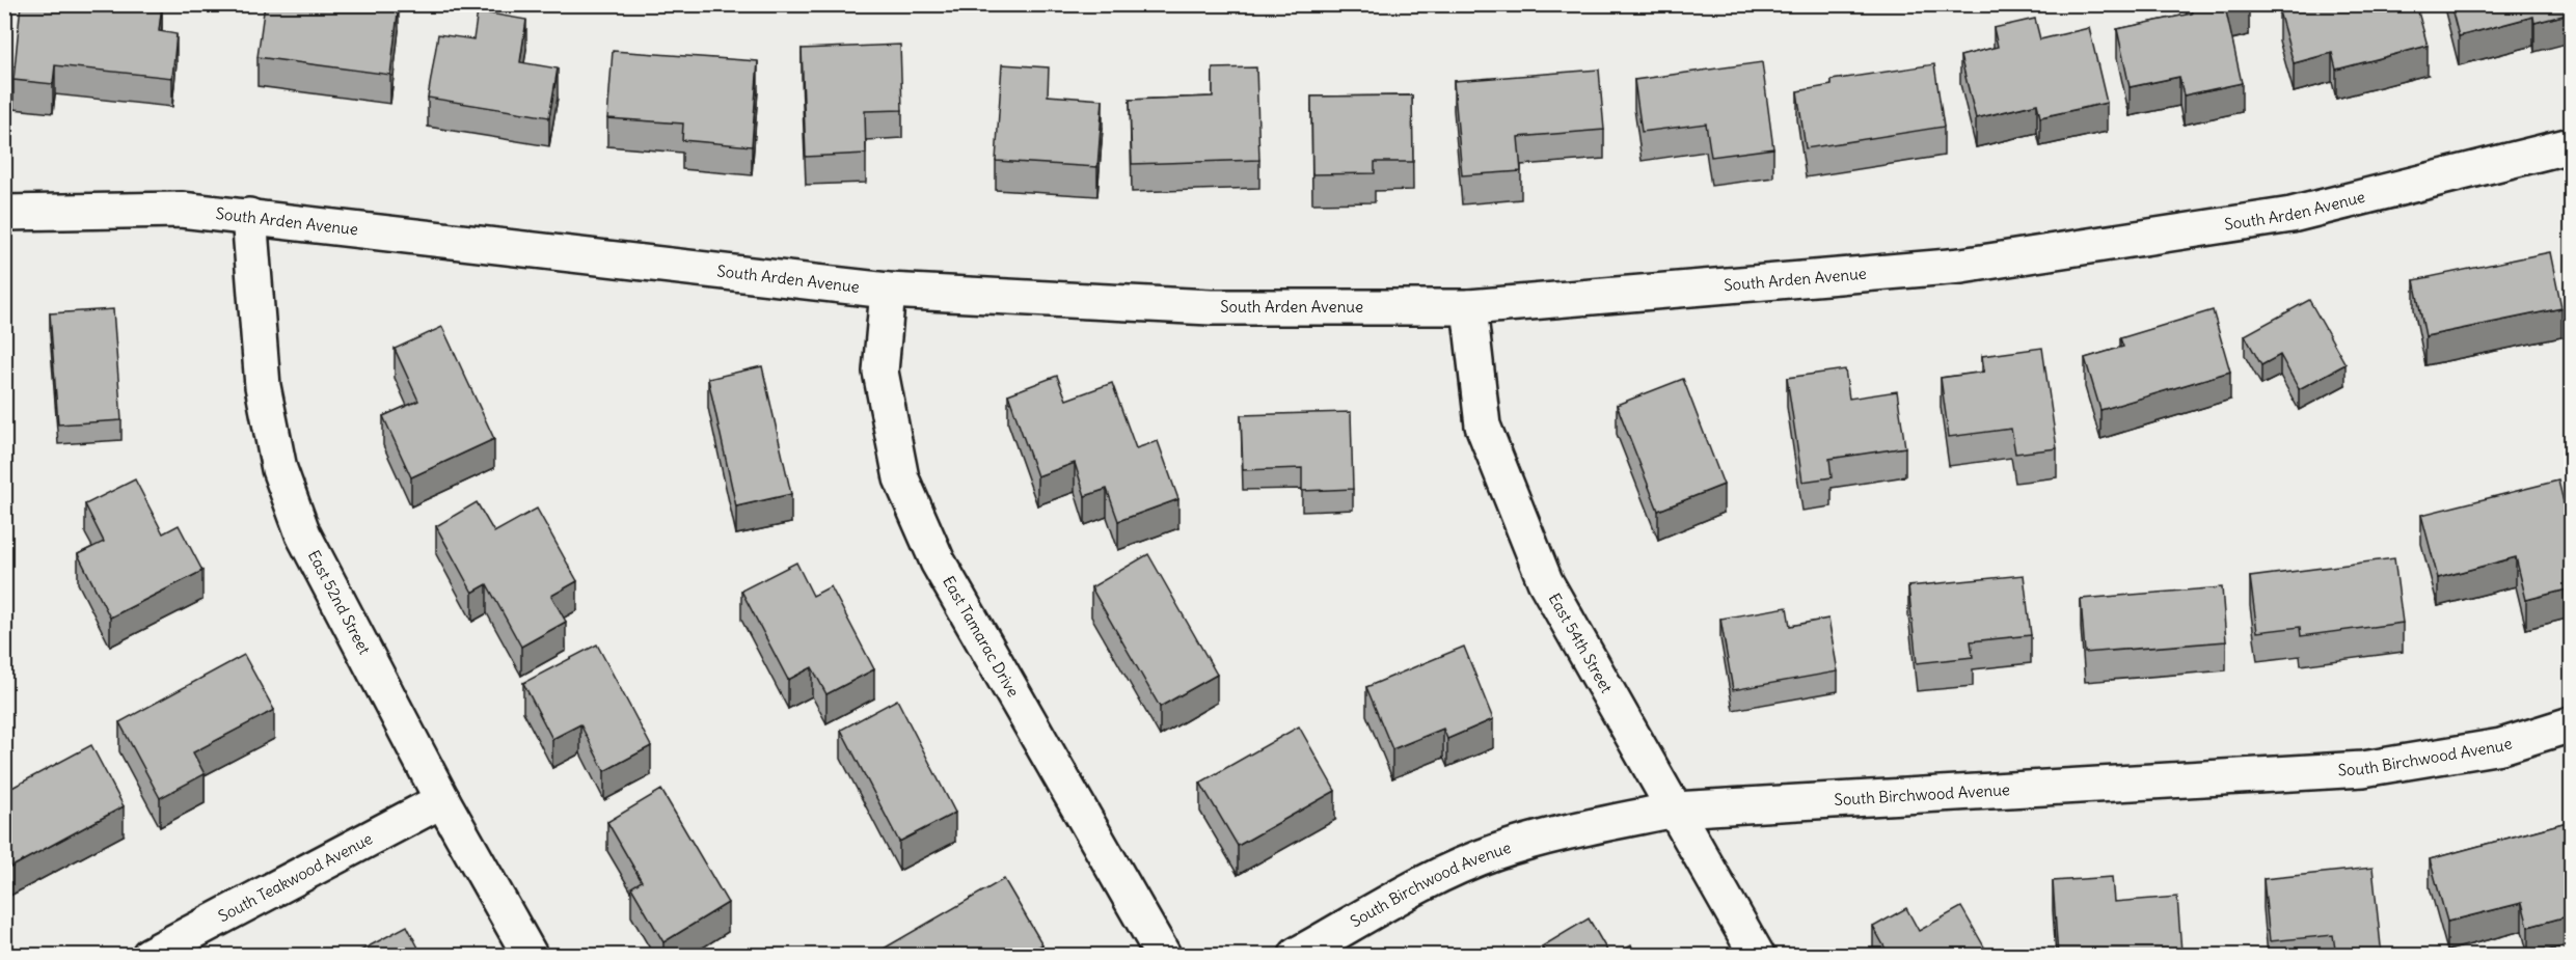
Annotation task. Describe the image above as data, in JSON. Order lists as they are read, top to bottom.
{
  "streets": {
    "street": [
      "South Arden Avenue",
      "East 52nd Street",
      "East Tamarac Drive",
      "East 54th Street",
      "South Birchwood Avenue",
      "South Teakwood Avenue"
    ]
  },
  "crossings": [
    ["South Arden Avenue", "East 52nd Street"],
    ["South Arden Avenue", "East Tamarac Drive"],
    ["South Arden Avenue", "East 54th Street"],
    ["East 52nd Street", "South Teakwood Avenue"],
    ["East 54th Street", "South Birchwood Avenue"]
  ]
}
